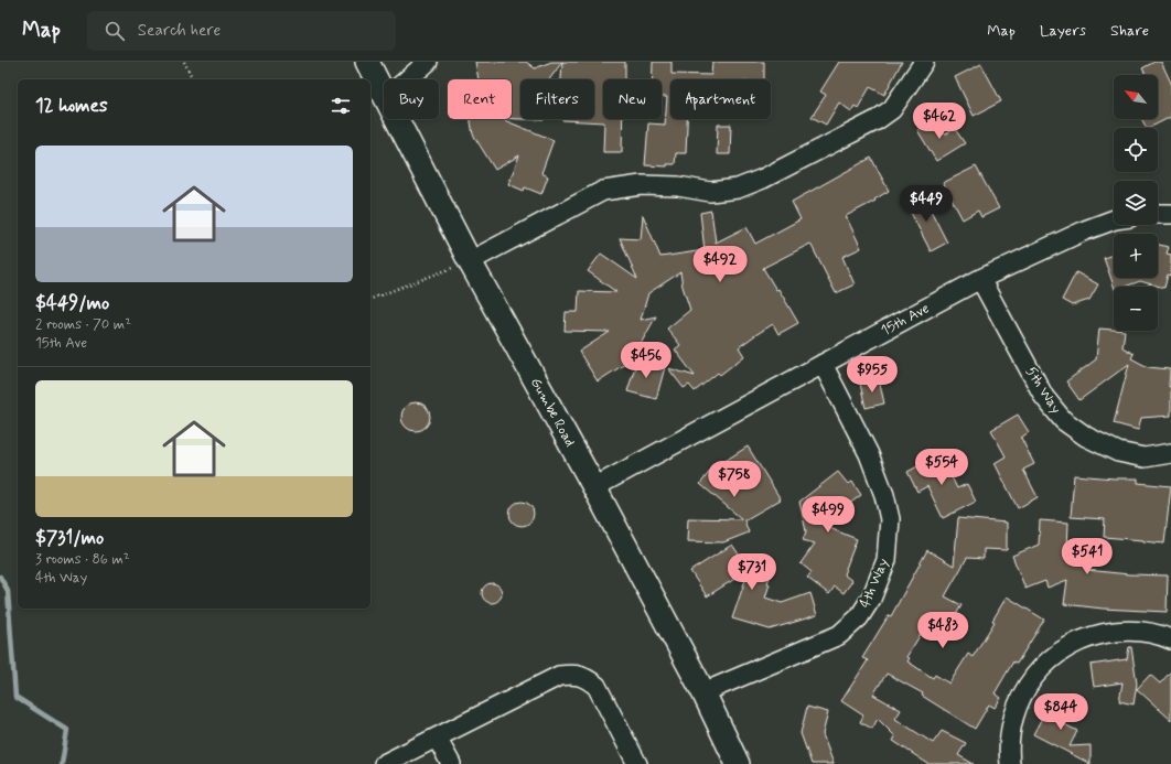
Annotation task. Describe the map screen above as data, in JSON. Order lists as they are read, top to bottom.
{
  "streets": {
    "street": [
      "15th Ave",
      "5th Way",
      "Gumbe Road",
      "4th Way"
    ]
  },
  "crossings": [
    ["15th Ave", "5th Way"],
    ["15th Ave", "Gumbe Road"],
    ["15th Ave", "4th Way"],
    ["Gumbe Road", "4th Way"]
  ],
  "north": "top left",
  "page": {
    "header": "Map",
    "search": "Search here",
    "nav": ["Map", "Layers", "Share"],
    "map_buttons": ["+", "−"],
    "chip": [
      "Buy",
      "Rent",
      "Filters",
      "New",
      "Apartment"
    ],
    "heading": "12 homes",
    "price": [
      "$462",
      "$449",
      "$492",
      "$456",
      "$955",
      "$554",
      "$758",
      "$499",
      "$541",
      "$731",
      "$483",
      "$844"
    ],
    "list": [
      {
        "name": "$449/mo",
        "note": "2 rooms · 70 m² · 15th Ave"
      },
      {
        "name": "$731/mo",
        "note": "3 rooms · 86 m² · 4th Way"
      }
    ]
  }
}
